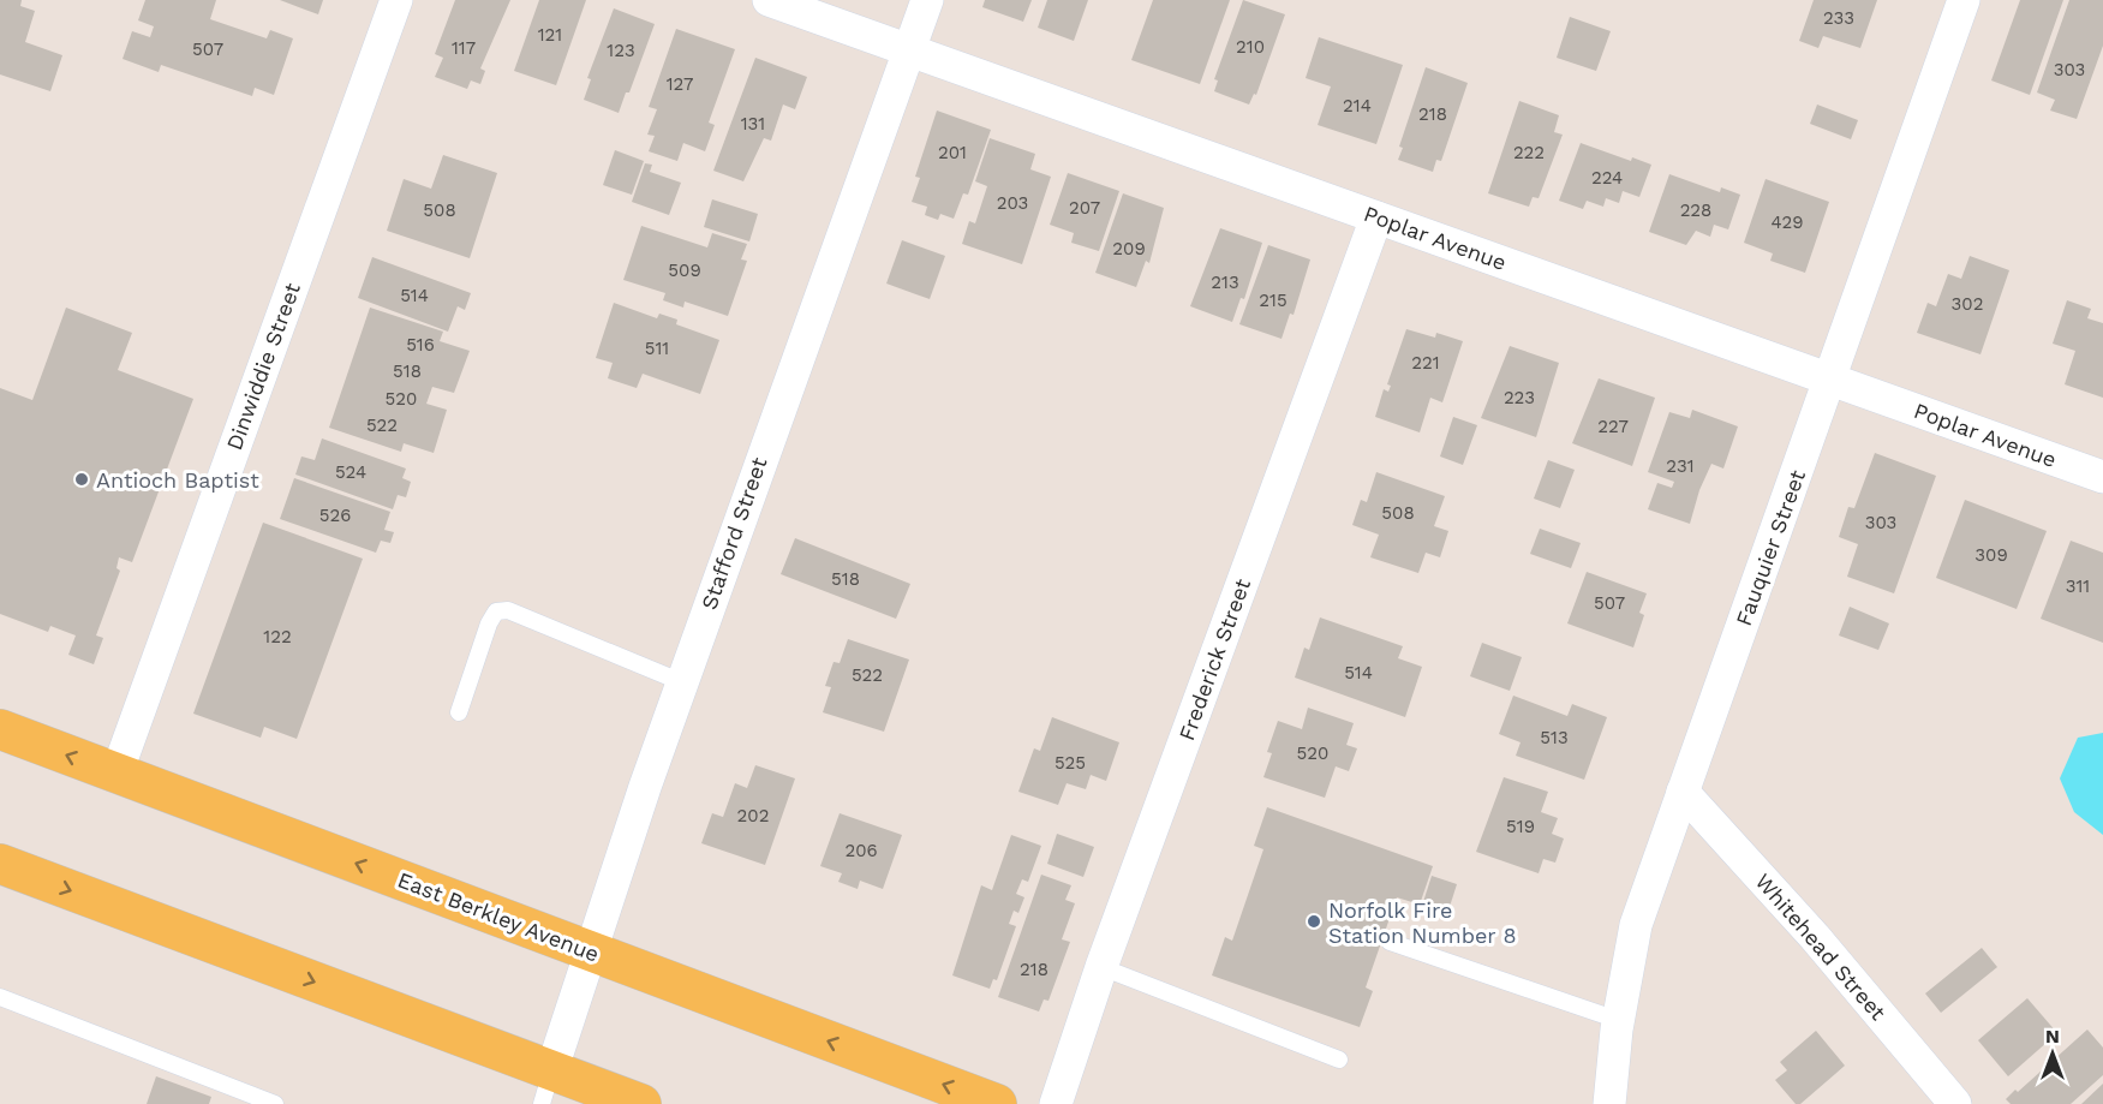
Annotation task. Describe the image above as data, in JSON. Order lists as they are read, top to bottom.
{
  "streets": {
    "main road": ["East Berkley Avenue"],
    "street": [
      "Poplar Avenue",
      "Dinwiddie Street",
      "Stafford Street",
      "Fauquier Street",
      "Frederick Street",
      "Whitehead Street"
    ]
  },
  "crossings": [
    ["Poplar Avenue", "Stafford Street"],
    ["Poplar Avenue", "Fauquier Street"],
    ["Poplar Avenue", "Frederick Street"],
    ["Dinwiddie Street", "East Berkley Avenue"],
    ["Stafford Street", "East Berkley Avenue"],
    ["Fauquier Street", "Whitehead Street"]
  ],
  "places": ["Antioch Baptist", "Norfolk Fire Station Number 8"],
  "house_numbers": [
    "233",
    "121",
    "210",
    "117",
    "507",
    "123",
    "303",
    "127",
    "214",
    "218",
    "131",
    "201",
    "222",
    "224",
    "203",
    "207",
    "508",
    "228",
    "429",
    "209",
    "509",
    "213",
    "514",
    "215",
    "302",
    "516",
    "511",
    "221",
    "518",
    "223",
    "520",
    "522",
    "227",
    "231",
    "524",
    "508",
    "526",
    "303",
    "309",
    "518",
    "311",
    "507",
    "122",
    "514",
    "522",
    "513",
    "520",
    "525",
    "202",
    "519",
    "206",
    "218"
  ],
  "north": "top"
}
